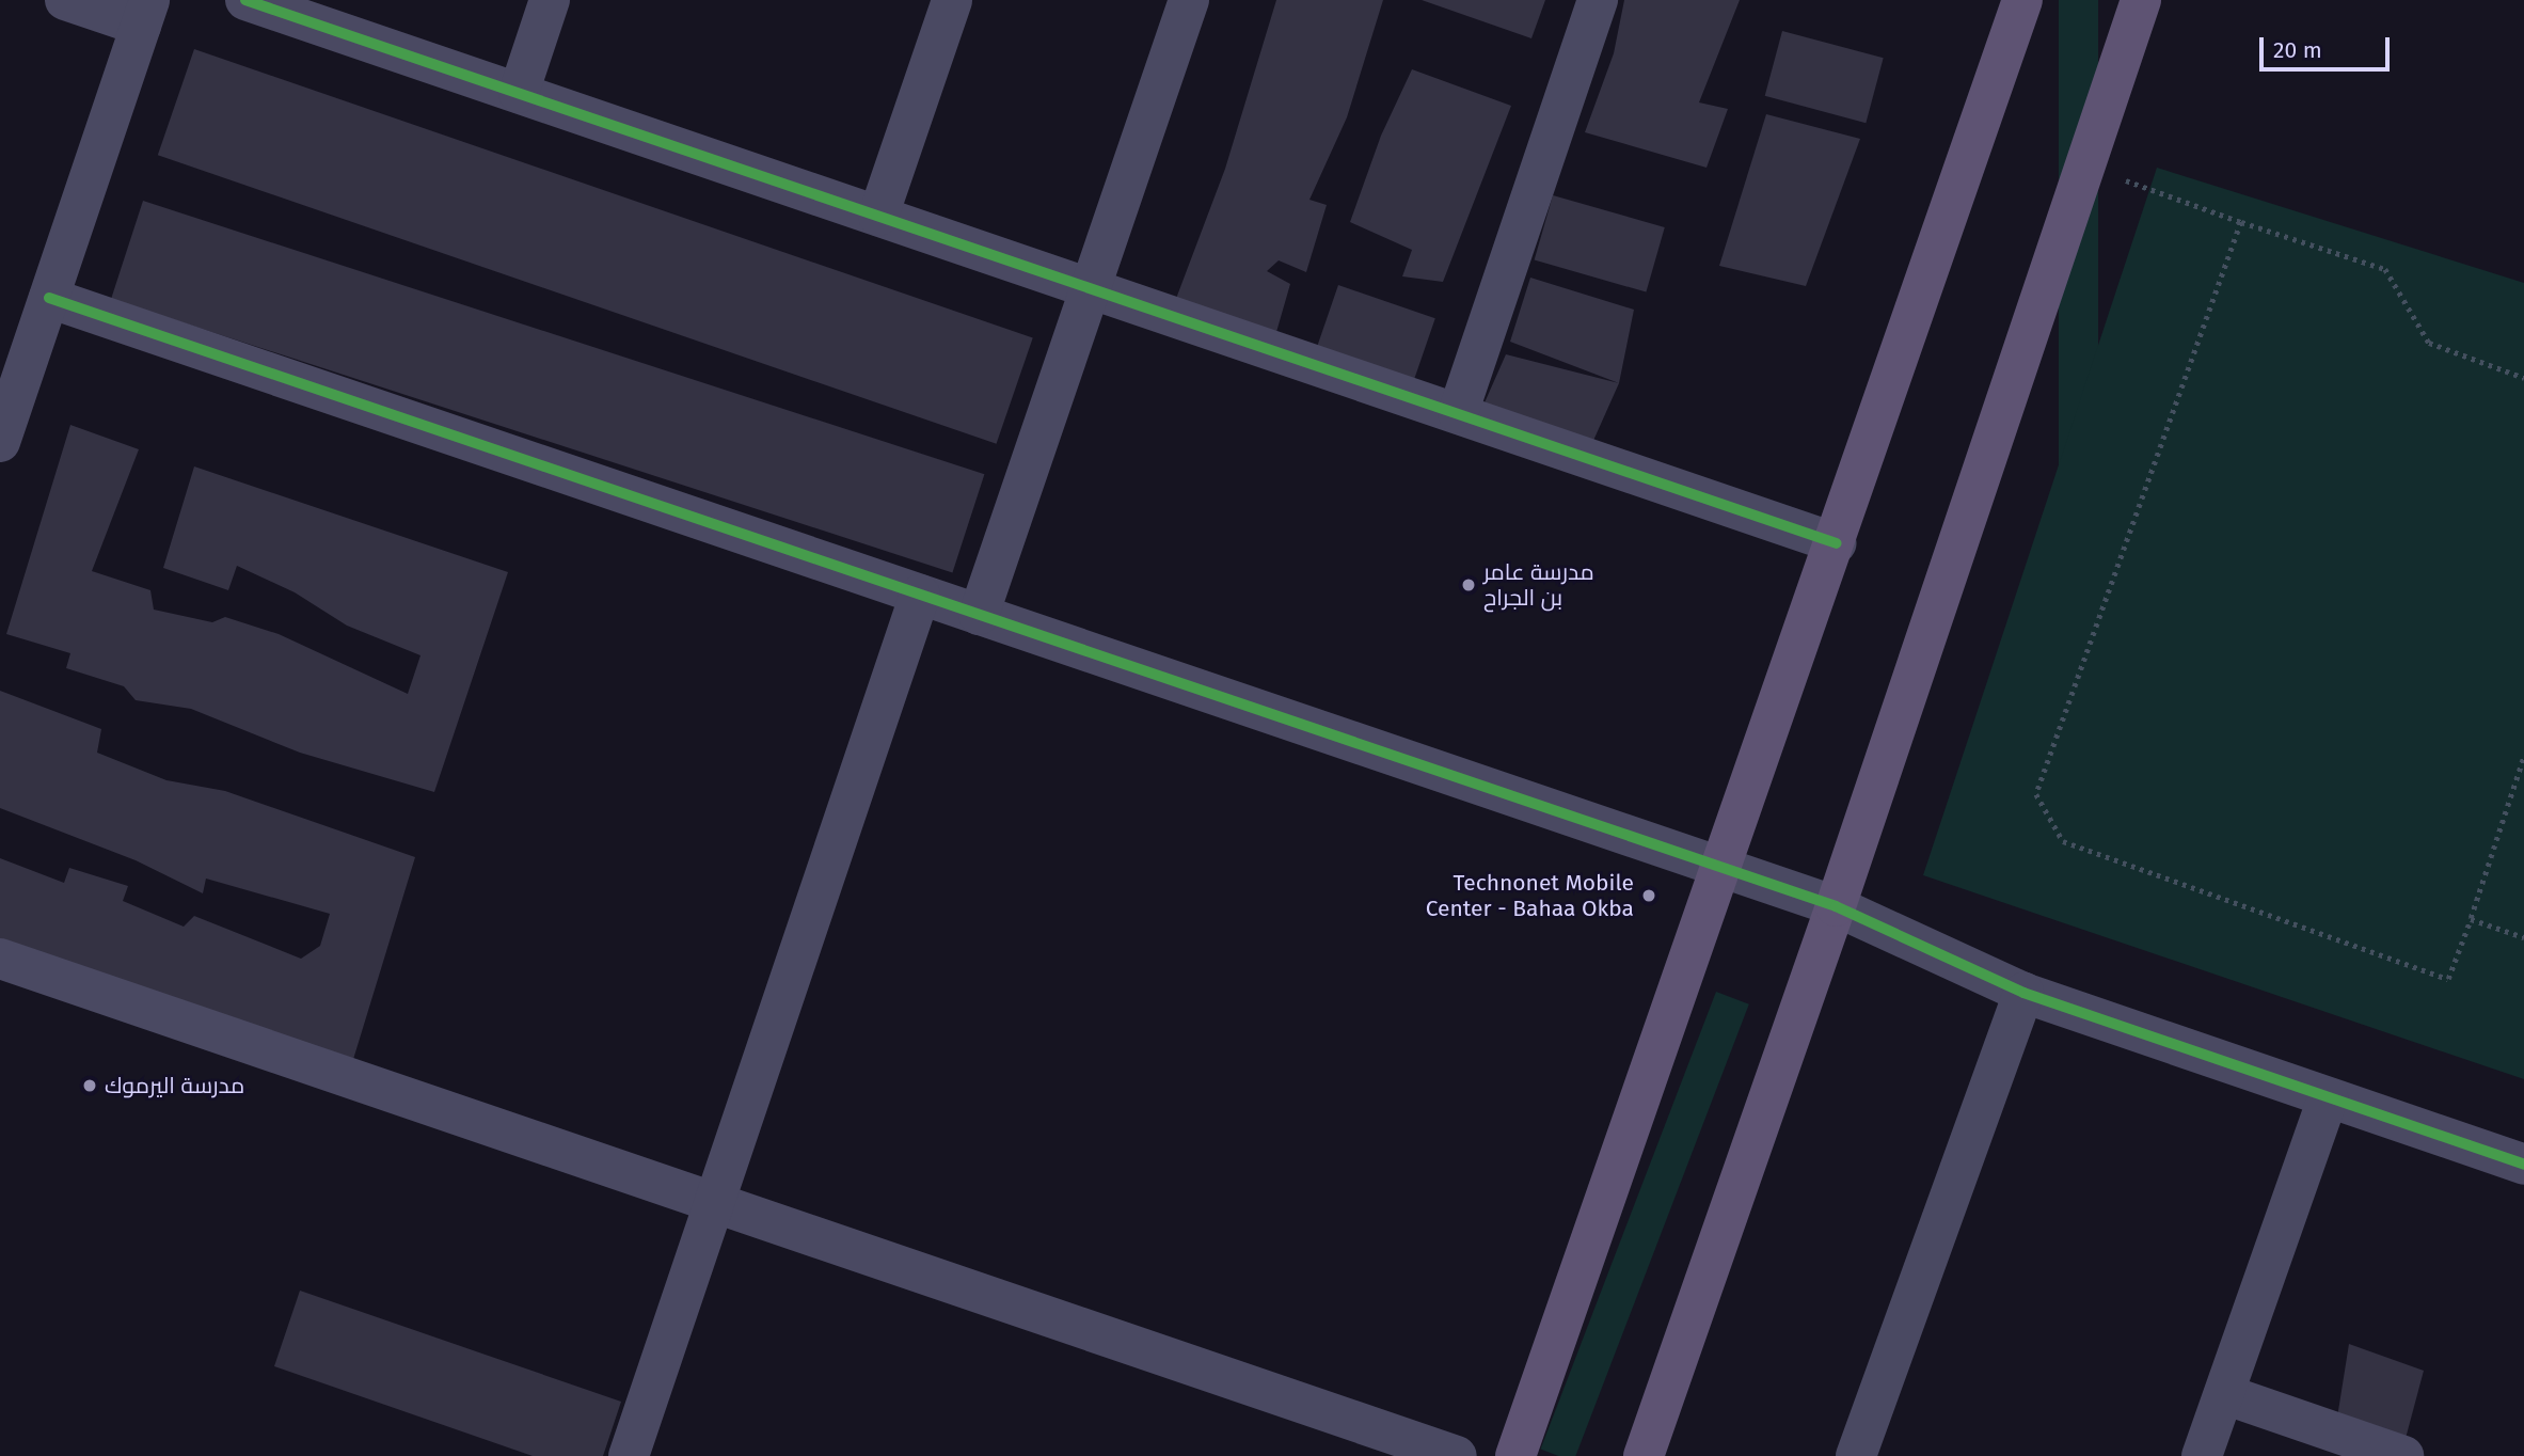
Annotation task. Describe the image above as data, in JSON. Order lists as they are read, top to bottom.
{
  "places": ["مدرسة عامر بن الجراح", "Technonet Mobile Center - Bahaa Okba", "مدرسة اليرموك"],
  "scale_bar": "20 m"
}
